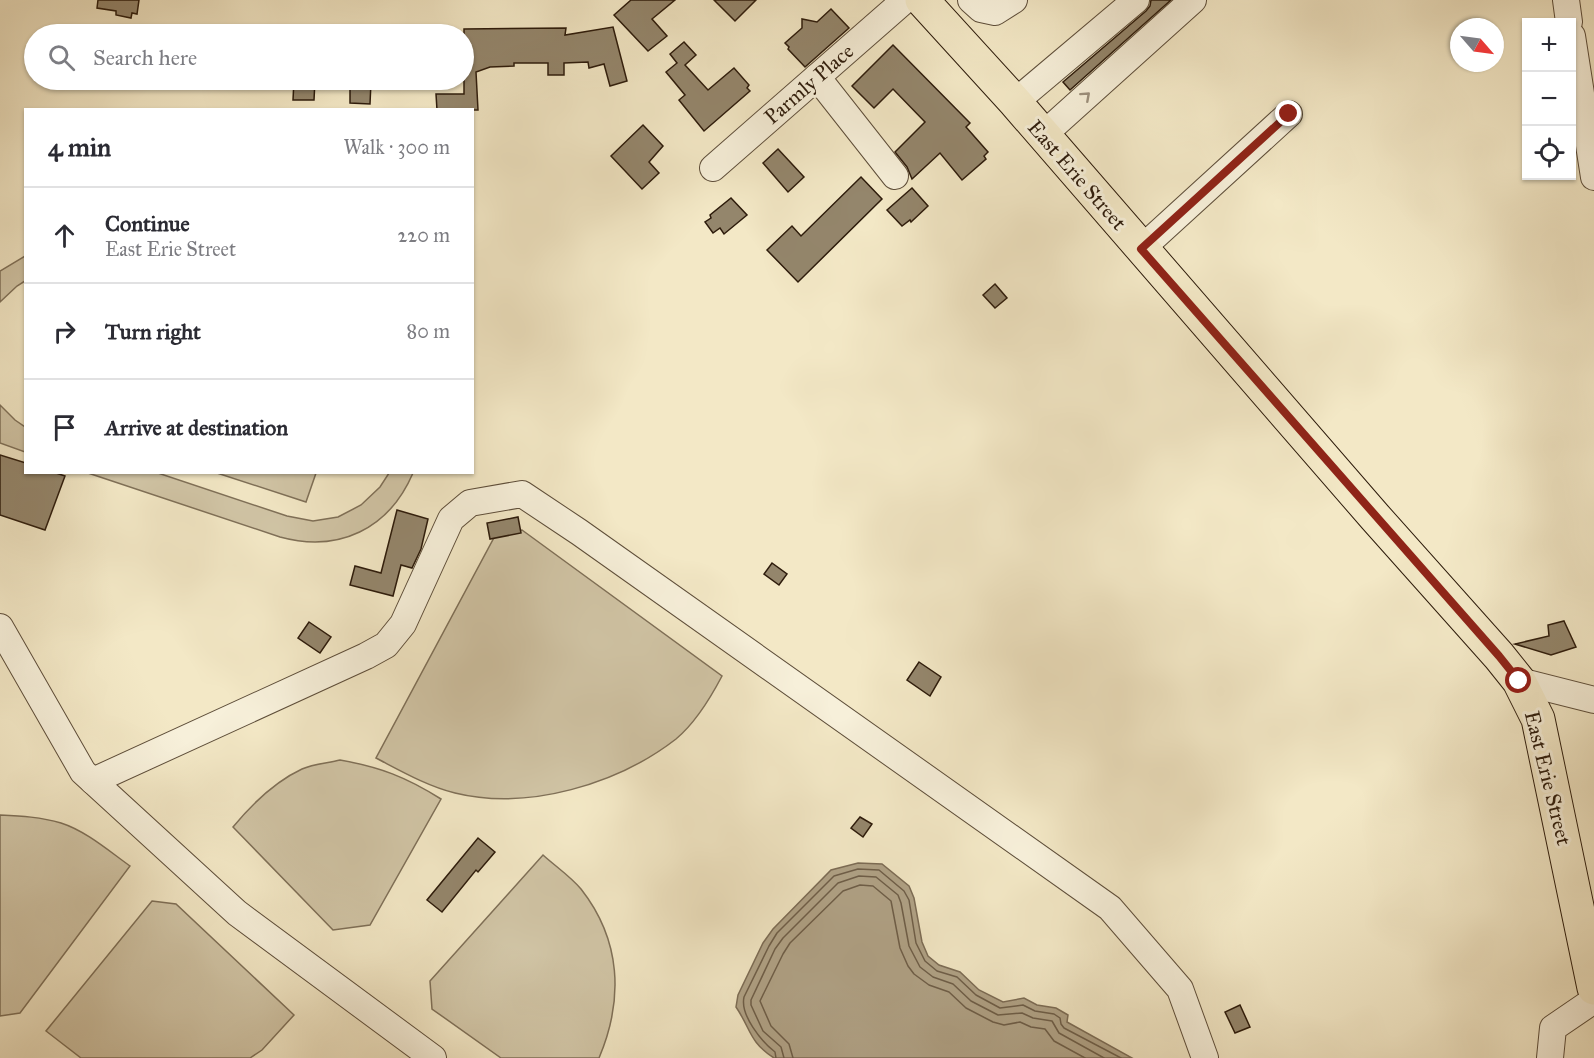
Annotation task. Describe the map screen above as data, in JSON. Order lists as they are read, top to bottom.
{
  "streets": {
    "main road": ["East Erie Street"],
    "street": ["Parmly Place"]
  },
  "crossings": [
    ["Parmly Place", "East Erie Street"]
  ],
  "north": "bottom right",
  "page": {
    "map_buttons": ["+", "−"],
    "search": "Search here",
    "heading": ["4 min", "Walk · 300 m"],
    "list": [
      ["Continue", "East Erie Street", "220 m"],
      ["Turn right", "80 m"],
      "Arrive at destination"
    ]
  }
}
